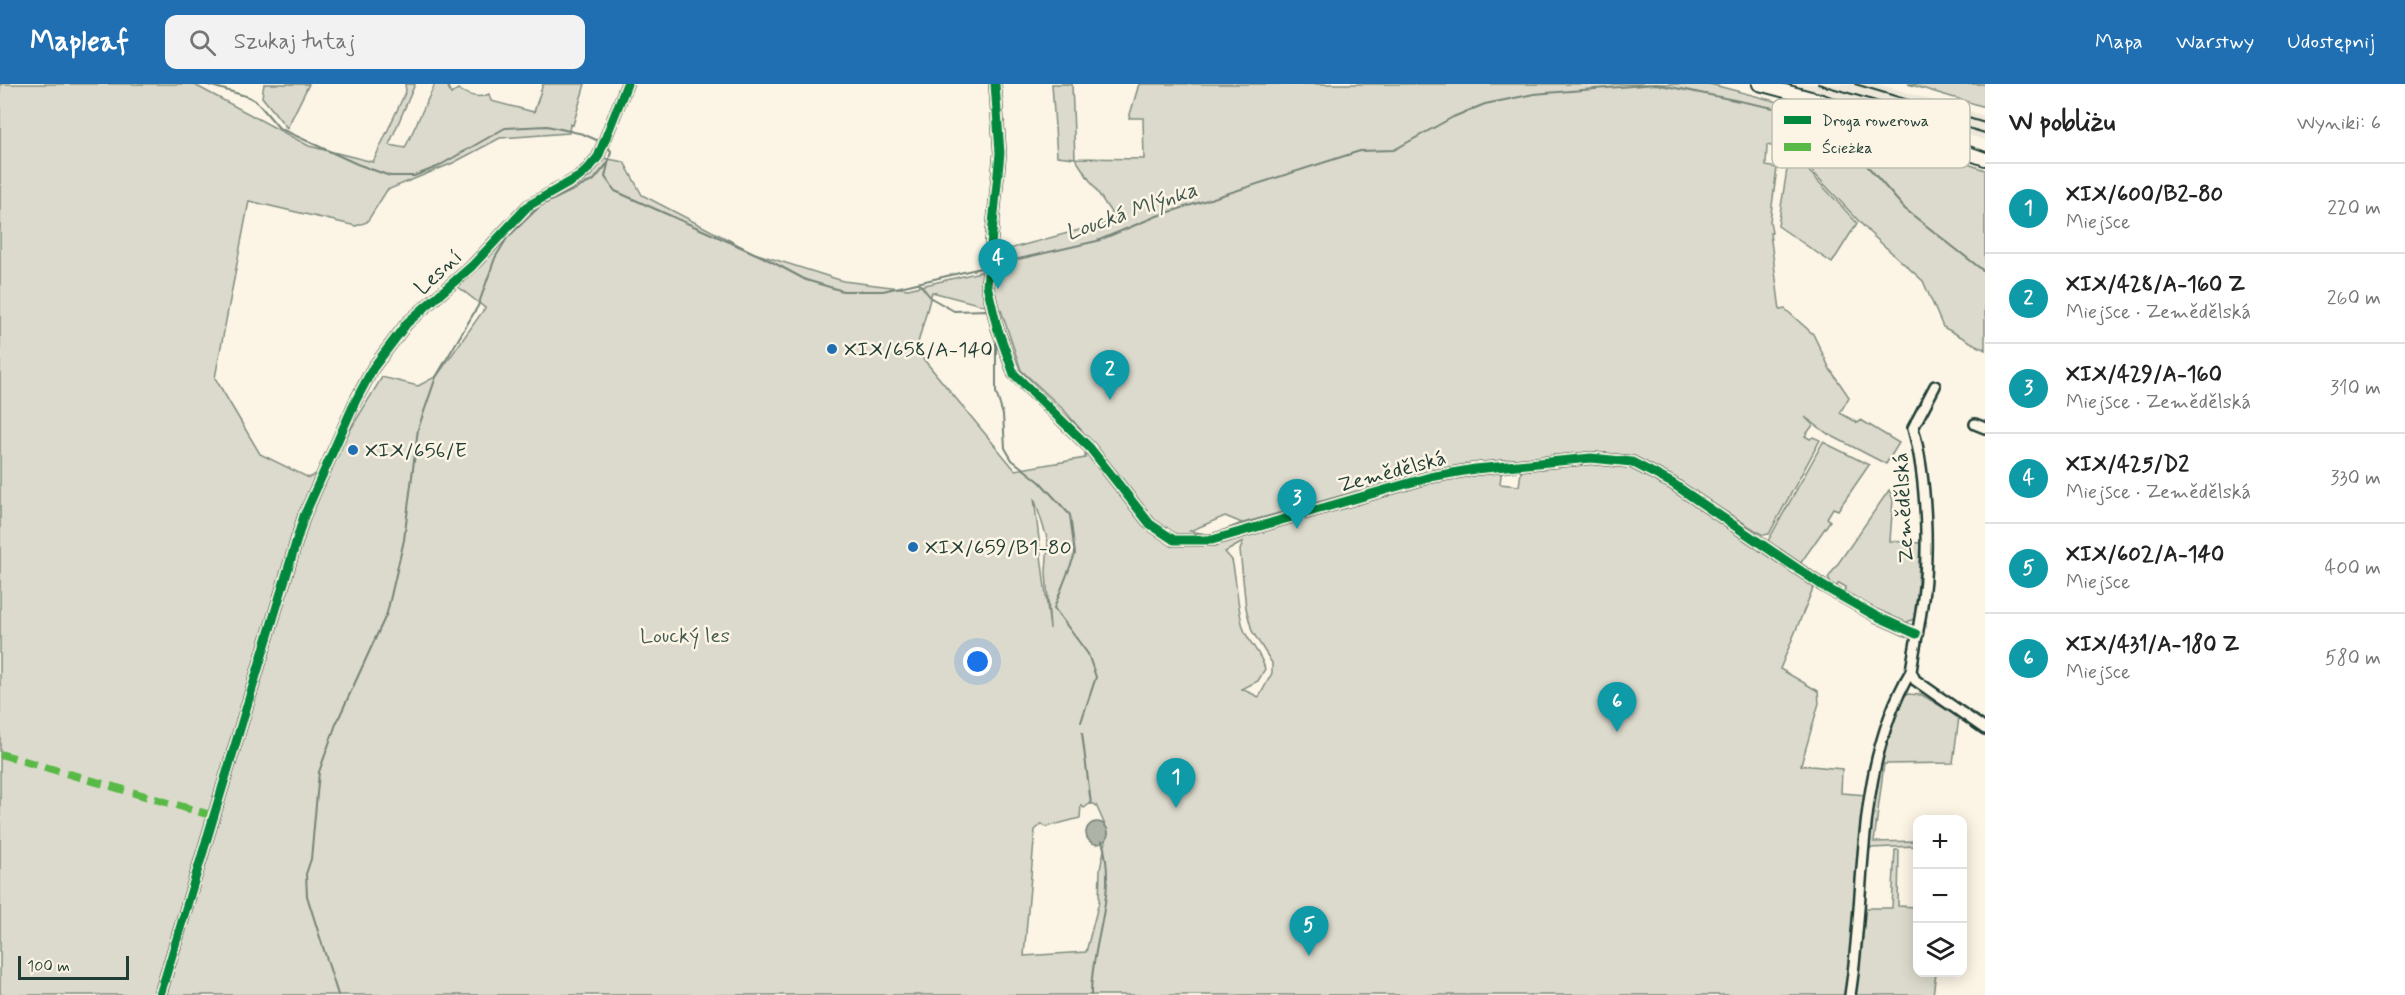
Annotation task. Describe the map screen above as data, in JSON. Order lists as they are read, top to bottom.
{
  "streets": {
    "street": ["Lesní", "Zemědělská"]
  },
  "water": ["Loucká Mlýnka"],
  "parks": ["Loucký les"],
  "places": ["XIX/658/A-140", "XIX/656/E", "XIX/659/B1-80"],
  "legend": ["Droga rowerowa", "Ścieżka"],
  "scale_bar": "100 m",
  "page": {
    "header": "Mapleaf",
    "search": "Szukaj tutaj",
    "nav": ["Mapa", "Warstwy", "Udostępnij"],
    "heading": ["W pobliżu", "Wyniki: 6"],
    "list": [
      {
        "mark": "1",
        "name": "XIX/600/B2-80",
        "note": "Miejsce",
        "value": "220 m"
      },
      {
        "mark": "2",
        "name": "XIX/428/A-160 Z",
        "note": "Miejsce · Zemědělská",
        "value": "260 m"
      },
      {
        "mark": "3",
        "name": "XIX/429/A-160",
        "note": "Miejsce · Zemědělská",
        "value": "310 m"
      },
      {
        "mark": "4",
        "name": "XIX/425/D2",
        "note": "Miejsce · Zemědělská",
        "value": "330 m"
      },
      {
        "mark": "5",
        "name": "XIX/602/A-140",
        "note": "Miejsce",
        "value": "400 m"
      },
      {
        "mark": "6",
        "name": "XIX/431/A-180 Z",
        "note": "Miejsce",
        "value": "580 m"
      }
    ],
    "pins": [
      "4",
      "2",
      "3",
      "6",
      "1",
      "5"
    ],
    "map_buttons": ["+", "−"],
    "scale": "100 m"
  }
}
